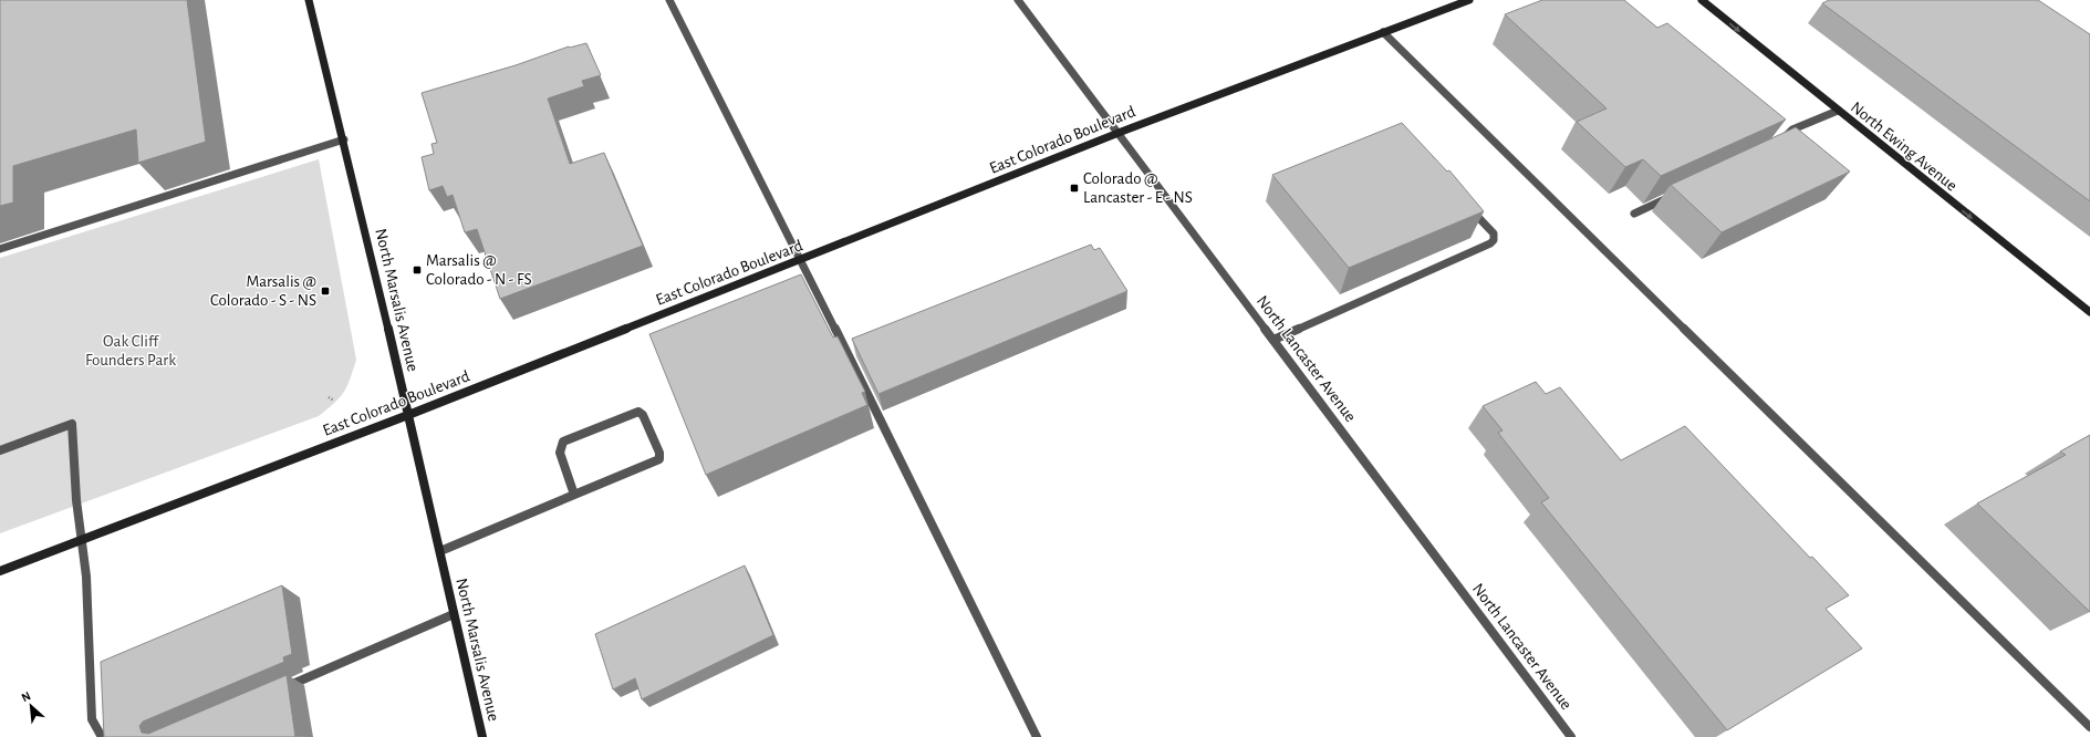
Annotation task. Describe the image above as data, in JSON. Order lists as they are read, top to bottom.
{
  "streets": {
    "street": [
      "East Colorado Boulevard",
      "North Ewing Avenue",
      "North Marsalis Avenue",
      "North Lancaster Avenue"
    ]
  },
  "crossings": [
    ["East Colorado Boulevard", "North Marsalis Avenue"],
    ["East Colorado Boulevard", "North Lancaster Avenue"]
  ],
  "one_way": ["North Ewing Avenue"],
  "parks": ["Oak Cliff Founders Park"],
  "places": {
    "transit": ["Colorado @ Lancaster - E - NS", "Marsalis @ Colorado - N - FS", "Marsalis @ Colorado - S - NS"]
  },
  "north": "top left"
}
